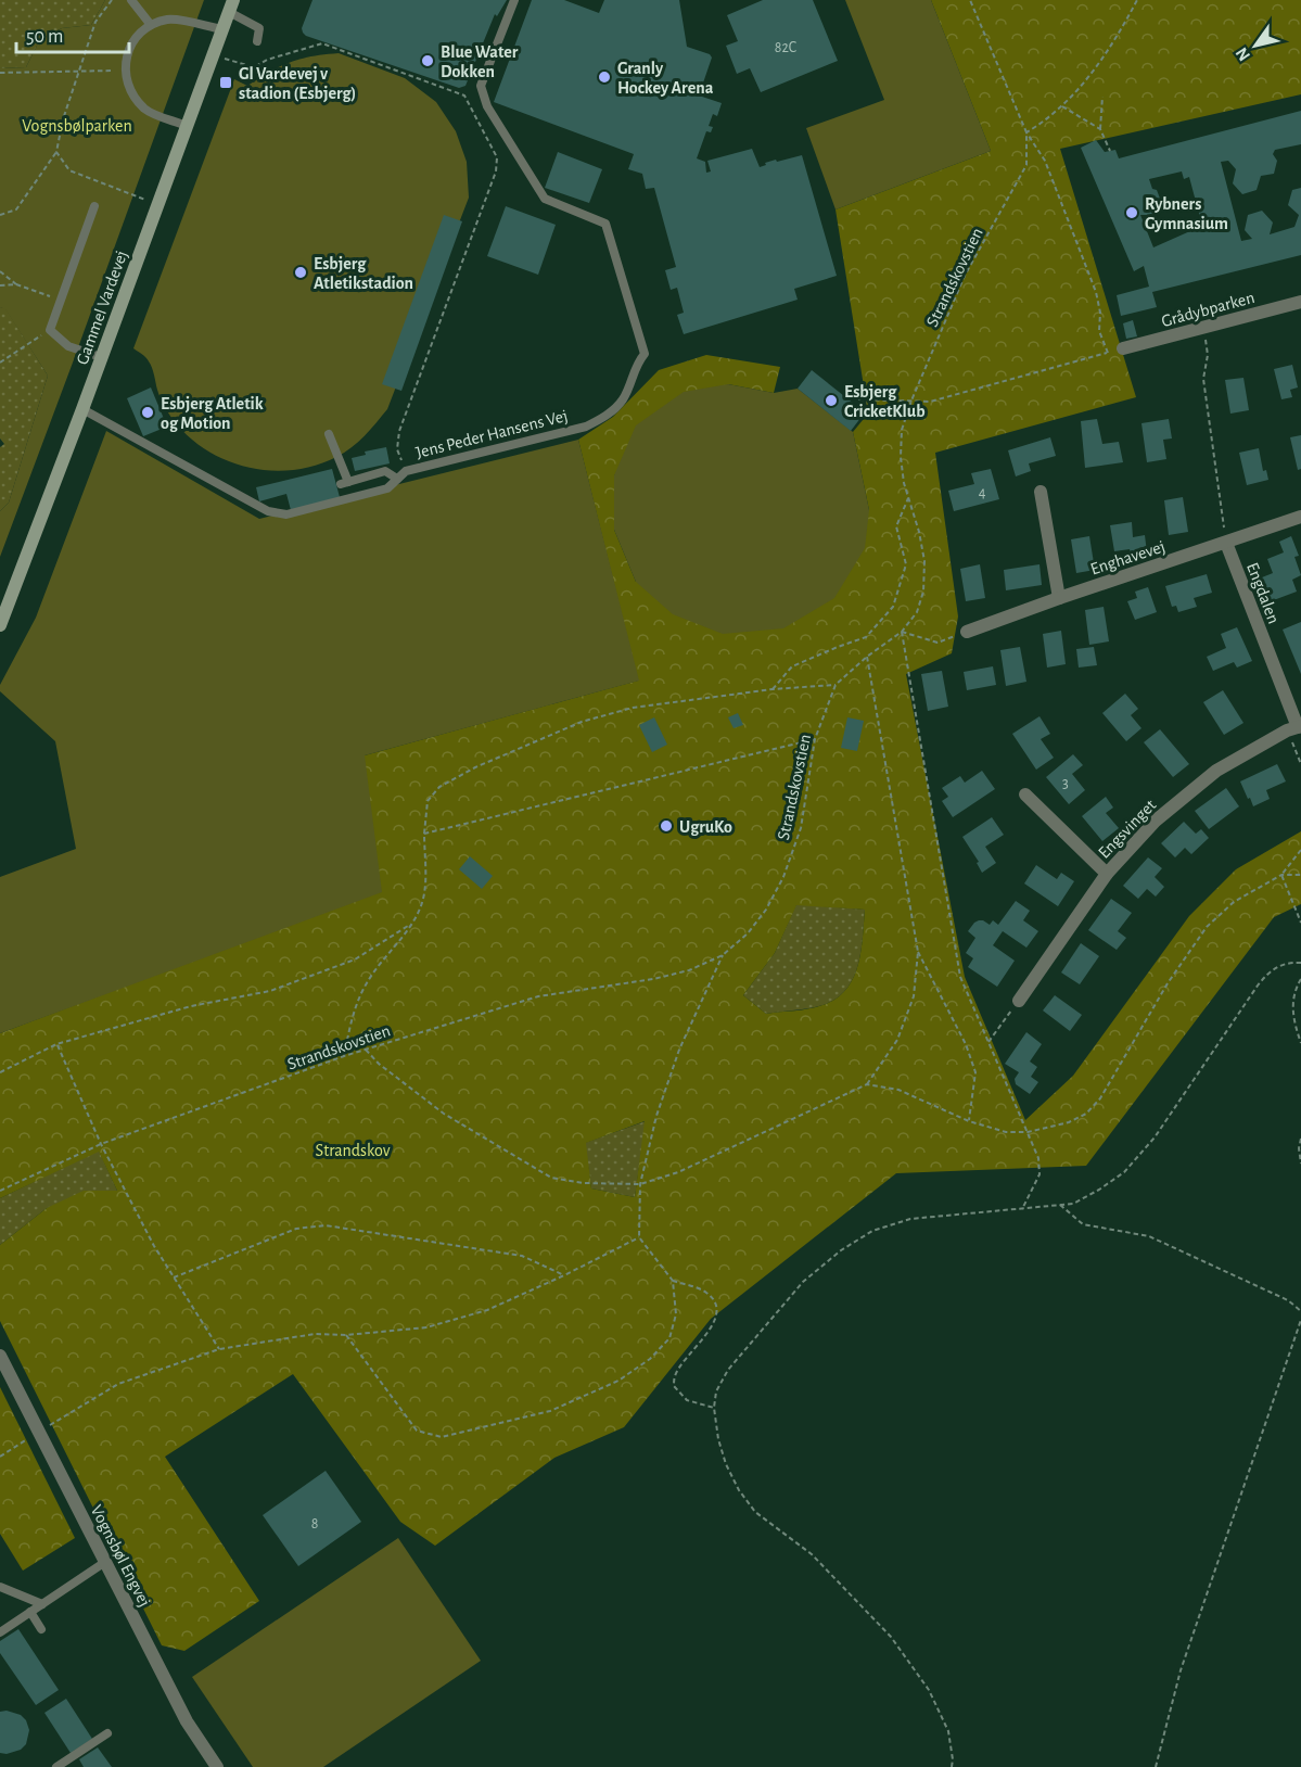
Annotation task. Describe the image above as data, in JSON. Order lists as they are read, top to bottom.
{
  "streets": {
    "street": [
      "Gammel Vardevej",
      "Grådybparken",
      "Enghavevej",
      "Engdalen",
      "Engsvinget",
      "Vognsbøl Engvej"
    ],
    "lane": ["Jens Peder Hansens Vej"],
    "path": ["Strandskovstien"]
  },
  "crossings": [
    ["Gammel Vardevej", "Jens Peder Hansens Vej"],
    ["Enghavevej", "Engdalen"],
    ["Engdalen", "Engsvinget"]
  ],
  "parks": ["Vognsbølparken", "Strandskov"],
  "places": {
    "other": [
      "Blue Water Dokken",
      "Granly Hockey Arena",
      "Rybners Gymnasium",
      "Esbjerg Atletikstadion",
      "Esbjerg CricketKlub",
      "Esbjerg Atletik og Motion",
      "UgruKo"
    ],
    "transit": ["Gl Vardevej v stadion (Esbjerg)"]
  },
  "house_numbers": [
    "82C",
    "4",
    "3",
    "8"
  ],
  "scale_bar": "50 m",
  "north": "bottom left"
}
